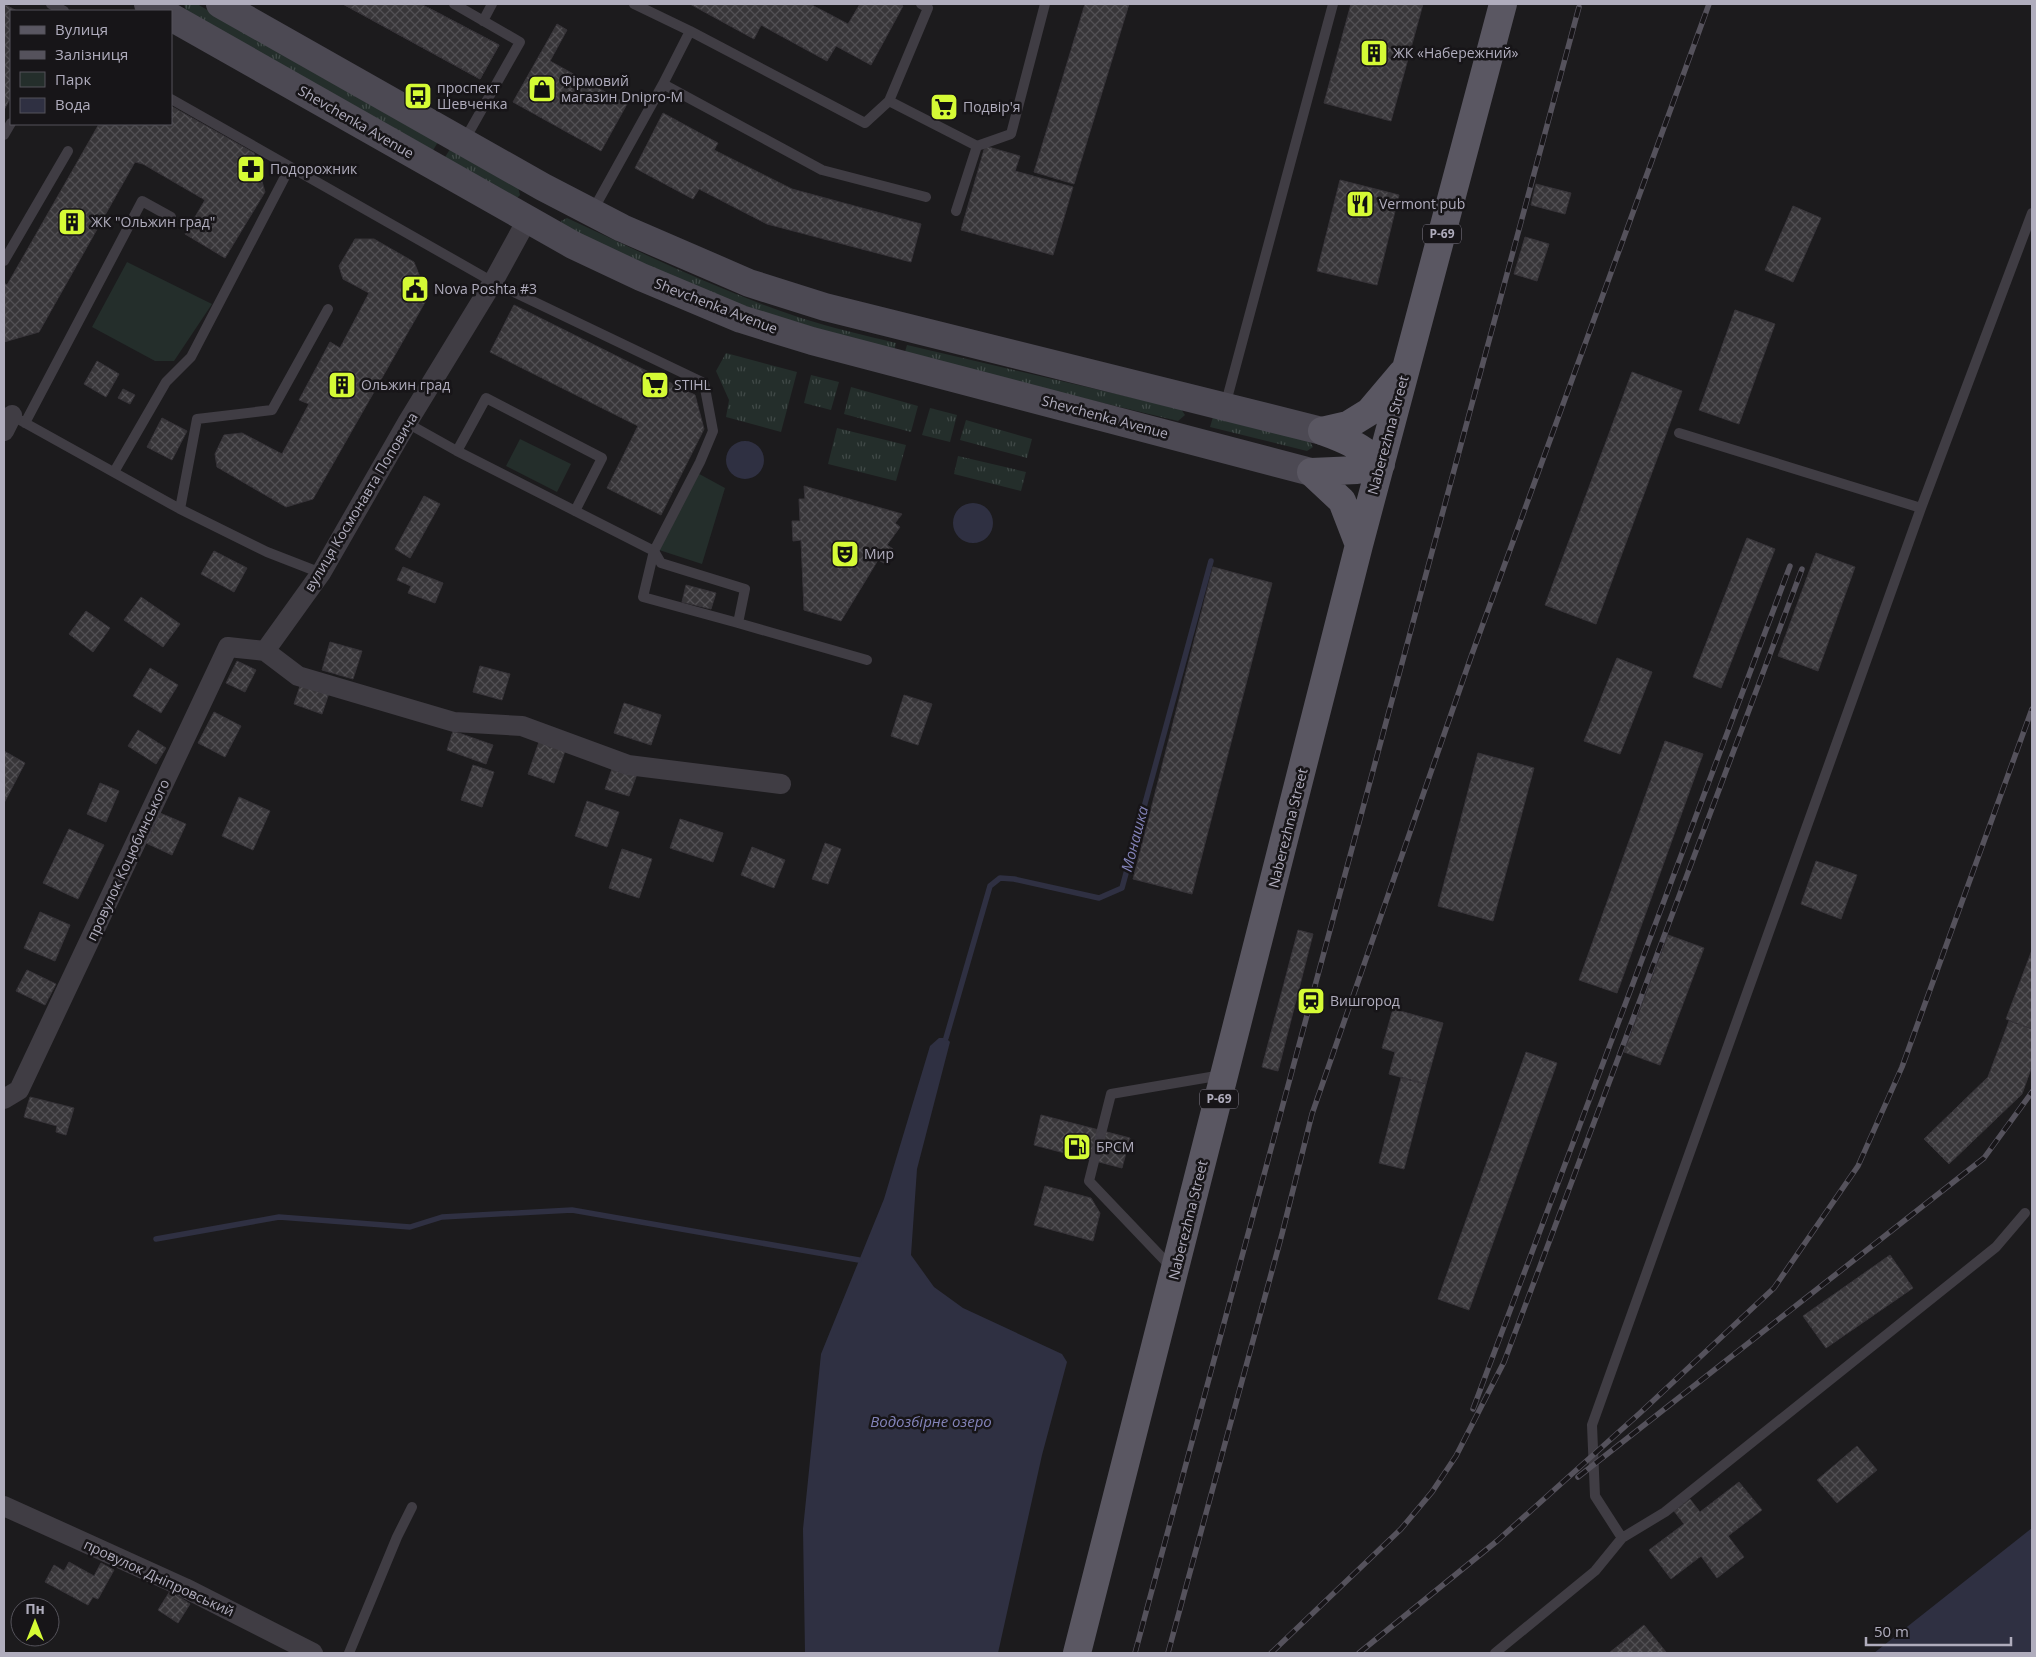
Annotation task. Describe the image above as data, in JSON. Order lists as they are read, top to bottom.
{
  "streets": {
    "main road": ["Р-69", "Naberezhna Street"],
    "street": [
      "Shevchenka Avenue",
      "вулиця Космонавта Поповича",
      "провулок Коцюбинського",
      "провулок Дніпровський"
    ]
  },
  "crossings": [
    ["Shevchenka Avenue", "вулиця Космонавта Поповича"],
    ["вулиця Космонавта Поповича", "провулок Коцюбинського"]
  ],
  "water": ["Монашка", "Водозбірне озеро"],
  "places": {
    "building": ["ЖК «Набережний»", "ЖК \"Ольжин град\"", "Ольжин град"],
    "shop": ["Фірмовий магазин Dnipro-M"],
    "bus stop": ["проспект Шевченка"],
    "supermarket": ["Подвір'я", "STIHL"],
    "pharmacy": ["Подорожник"],
    "restaurant": ["Vermont pub"],
    "public building": ["Nova Poshta #3"],
    "theatre": ["Мир"],
    "station": ["Вишгород"],
    "fuel station": ["БРСМ"]
  },
  "legend": [
    "Вулиця",
    "Залізниця",
    "Парк",
    "Вода"
  ],
  "scale_bar": "50 m",
  "north": "top"
}
